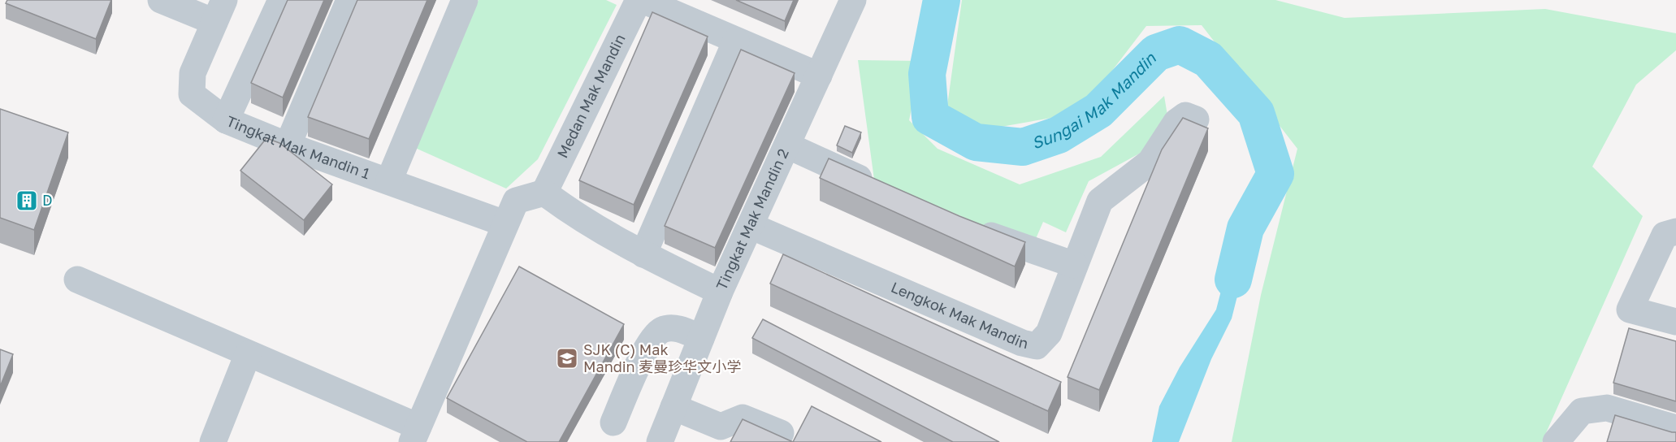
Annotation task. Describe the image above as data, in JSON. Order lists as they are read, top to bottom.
{
  "streets": {
    "street": [
      "Medan Mak Mandin",
      "Tingkat Mak Mandin 1",
      "Tingkat Mak Mandin 2",
      "Lengkok Mak Mandin"
    ]
  },
  "crossings": [
    ["Tingkat Mak Mandin 2", "Lengkok Mak Mandin"]
  ],
  "water": ["Sungai Mak Mandin"],
  "places": {
    "building": ["D"],
    "school or university": ["SJK (C) Mak Mandin 麦曼珍华文小学"]
  }
}
